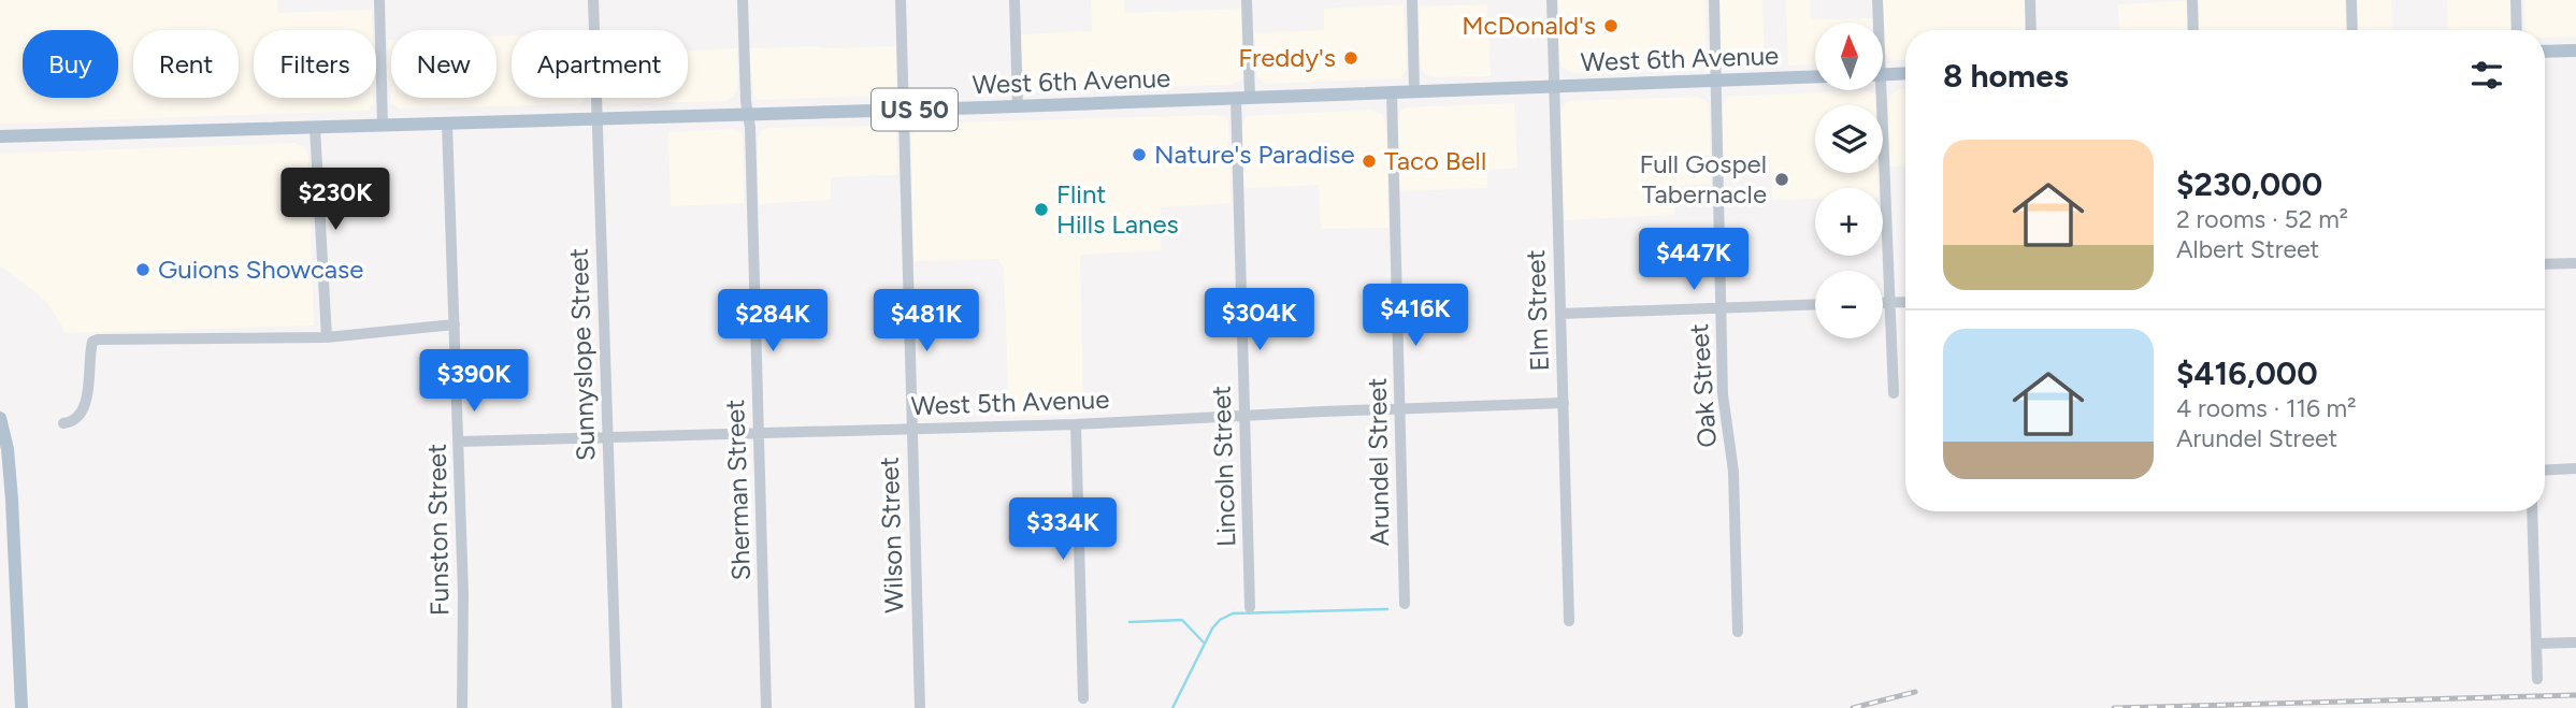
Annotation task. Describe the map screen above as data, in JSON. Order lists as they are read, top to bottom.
{
  "streets": {
    "main road": ["West 6th Avenue", "US 50"],
    "street": [
      "Elm Street",
      "Sunnyslope Street",
      "Oak Street",
      "West 5th Avenue",
      "Arundel Street",
      "Lincoln Street",
      "Sherman Street",
      "Funston Street",
      "Wilson Street"
    ]
  },
  "crossings": [
    ["West 6th Avenue", "Elm Street"],
    ["West 6th Avenue", "Sunnyslope Street"],
    ["West 6th Avenue", "Oak Street"],
    ["West 6th Avenue", "Arundel Street"],
    ["West 6th Avenue", "Lincoln Street"],
    ["West 6th Avenue", "Sherman Street"],
    ["West 6th Avenue", "Funston Street"],
    ["West 6th Avenue", "Wilson Street"],
    ["Elm Street", "West 5th Avenue"],
    ["Sunnyslope Street", "West 5th Avenue"],
    ["West 5th Avenue", "Arundel Street"],
    ["West 5th Avenue", "Lincoln Street"],
    ["West 5th Avenue", "Sherman Street"],
    ["West 5th Avenue", "Funston Street"],
    ["West 5th Avenue", "Wilson Street"]
  ],
  "places": [
    "McDonald's",
    "Freddy's",
    "Nature's Paradise",
    "Taco Bell",
    "Full Gospel Tabernacle",
    "Flint Hills Lanes",
    "Guions Showcase"
  ],
  "north": "top",
  "page": {
    "map_buttons": ["+", "−"],
    "chip": [
      "Buy",
      "Rent",
      "Filters",
      "New",
      "Apartment"
    ],
    "heading": "8 homes",
    "list": [
      {
        "name": "$230,000",
        "note": "2 rooms · 52 m² · Albert Street"
      },
      {
        "name": "$416,000",
        "note": "4 rooms · 116 m² · Arundel Street"
      }
    ],
    "price": [
      "$230K",
      "$447K",
      "$416K",
      "$304K",
      "$284K",
      "$481K",
      "$390K",
      "$334K"
    ]
  }
}
